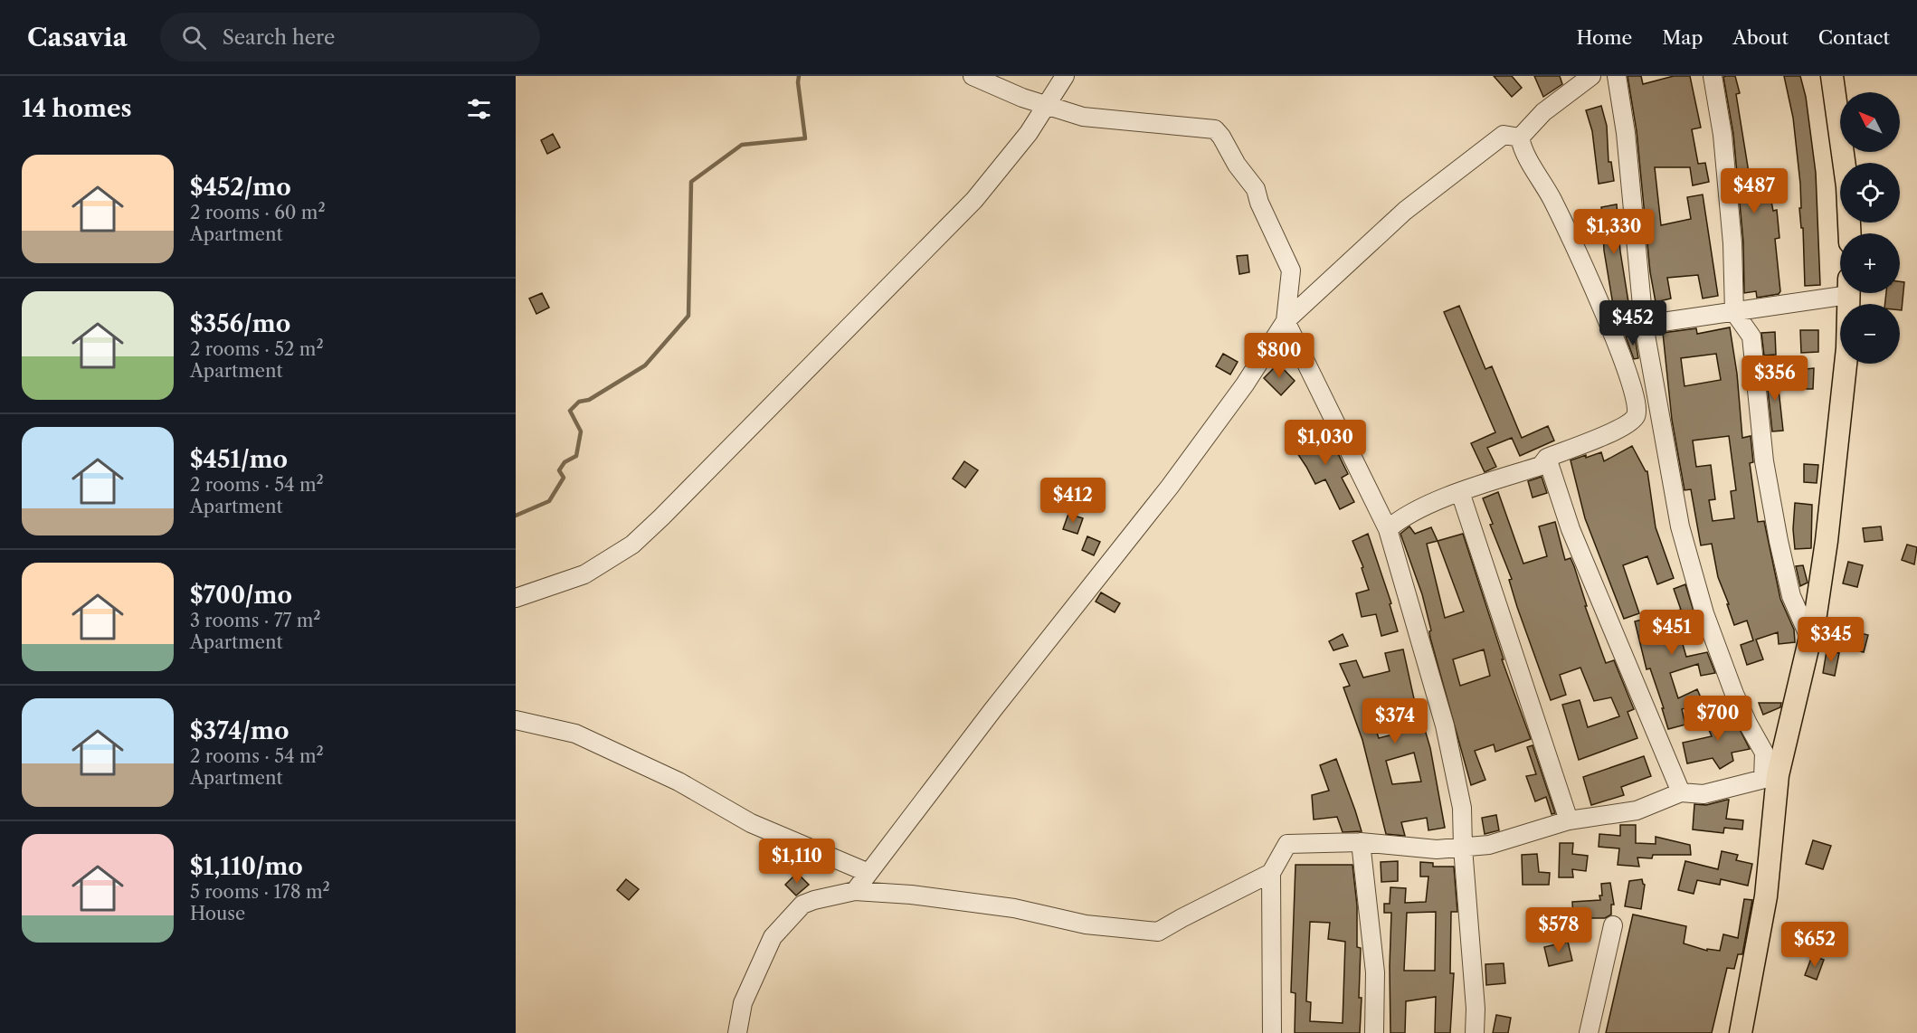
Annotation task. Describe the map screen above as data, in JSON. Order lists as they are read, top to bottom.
{
  "north": "top left",
  "page": {
    "header": "Casavia",
    "search": "Search here",
    "nav": [
      "Home",
      "Map",
      "About",
      "Contact"
    ],
    "heading": "14 homes",
    "map_buttons": ["+", "−"],
    "list": [
      {
        "name": "$452/mo",
        "note": "2 rooms · 60 m² · Apartment"
      },
      {
        "name": "$356/mo",
        "note": "2 rooms · 52 m² · Apartment"
      },
      {
        "name": "$451/mo",
        "note": "2 rooms · 54 m² · Apartment"
      },
      {
        "name": "$700/mo",
        "note": "3 rooms · 77 m² · Apartment"
      },
      {
        "name": "$374/mo",
        "note": "2 rooms · 54 m² · Apartment"
      },
      {
        "name": "$1,110/mo",
        "note": "5 rooms · 178 m² · House"
      }
    ],
    "price": [
      "$487",
      "$1,330",
      "$452",
      "$800",
      "$356",
      "$1,030",
      "$412",
      "$451",
      "$345",
      "$700",
      "$374",
      "$1,110",
      "$578",
      "$652"
    ]
  }
}
